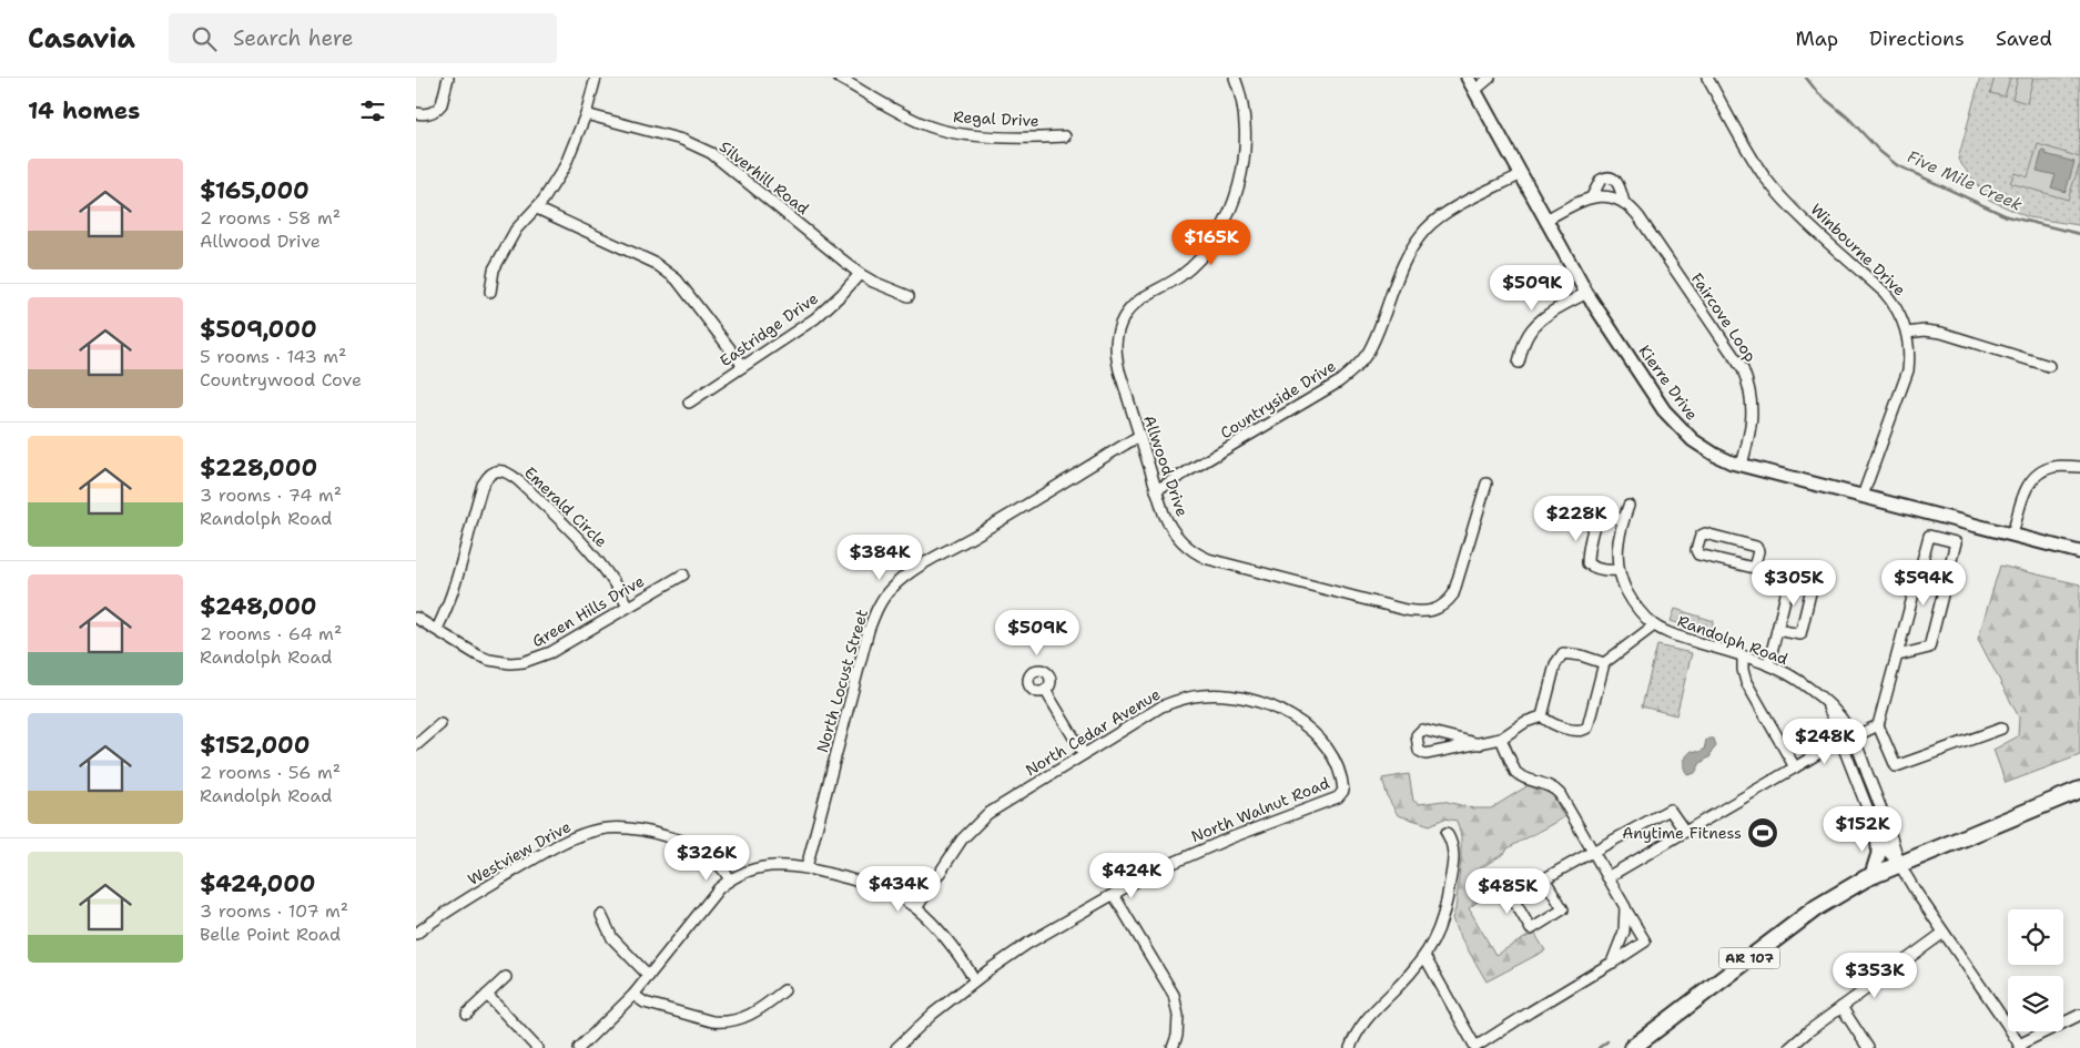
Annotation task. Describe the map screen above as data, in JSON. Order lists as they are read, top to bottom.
{
  "streets": {
    "main road": ["AR 107"],
    "street": [
      "Regal Drive",
      "Silverhill Road",
      "Winbourne Drive",
      "Faircove Loop",
      "Eastridge Drive",
      "Kierre Drive",
      "Countryside Drive",
      "Allwood Drive",
      "Emerald Circle",
      "Green Hills Drive",
      "Randolph Road",
      "North Locust Street",
      "North Cedar Avenue",
      "North Walnut Road",
      "Westview Drive"
    ]
  },
  "crossings": [
    ["Silverhill Road", "Eastridge Drive"],
    ["Winbourne Drive", "Kierre Drive"],
    ["Faircove Loop", "Kierre Drive"],
    ["Kierre Drive", "Countryside Drive"],
    ["Countryside Drive", "Allwood Drive"],
    ["Allwood Drive", "North Locust Street"],
    ["Emerald Circle", "Green Hills Drive"],
    ["Randolph Road", "AR 107"],
    ["North Cedar Avenue", "North Walnut Road"]
  ],
  "water": ["Five Mile Creek"],
  "places": {
    "sports": ["Anytime Fitness"]
  },
  "page": {
    "header": "Casavia",
    "search": "Search here",
    "nav": ["Map", "Directions", "Saved"],
    "heading": "14 homes",
    "list": [
      {
        "name": "$165,000",
        "note": "2 rooms · 58 m² · Allwood Drive"
      },
      {
        "name": "$509,000",
        "note": "5 rooms · 143 m² · Countrywood Cove"
      },
      {
        "name": "$228,000",
        "note": "3 rooms · 74 m² · Randolph Road"
      },
      {
        "name": "$248,000",
        "note": "2 rooms · 64 m² · Randolph Road"
      },
      {
        "name": "$152,000",
        "note": "2 rooms · 56 m² · Randolph Road"
      },
      {
        "name": "$424,000",
        "note": "3 rooms · 107 m² · Belle Point Road"
      }
    ],
    "price": [
      "$165K",
      "$509K",
      "$228K",
      "$384K",
      "$305K",
      "$594K",
      "$509K",
      "$248K",
      "$152K",
      "$326K",
      "$424K",
      "$434K",
      "$485K",
      "$353K"
    ]
  }
}
